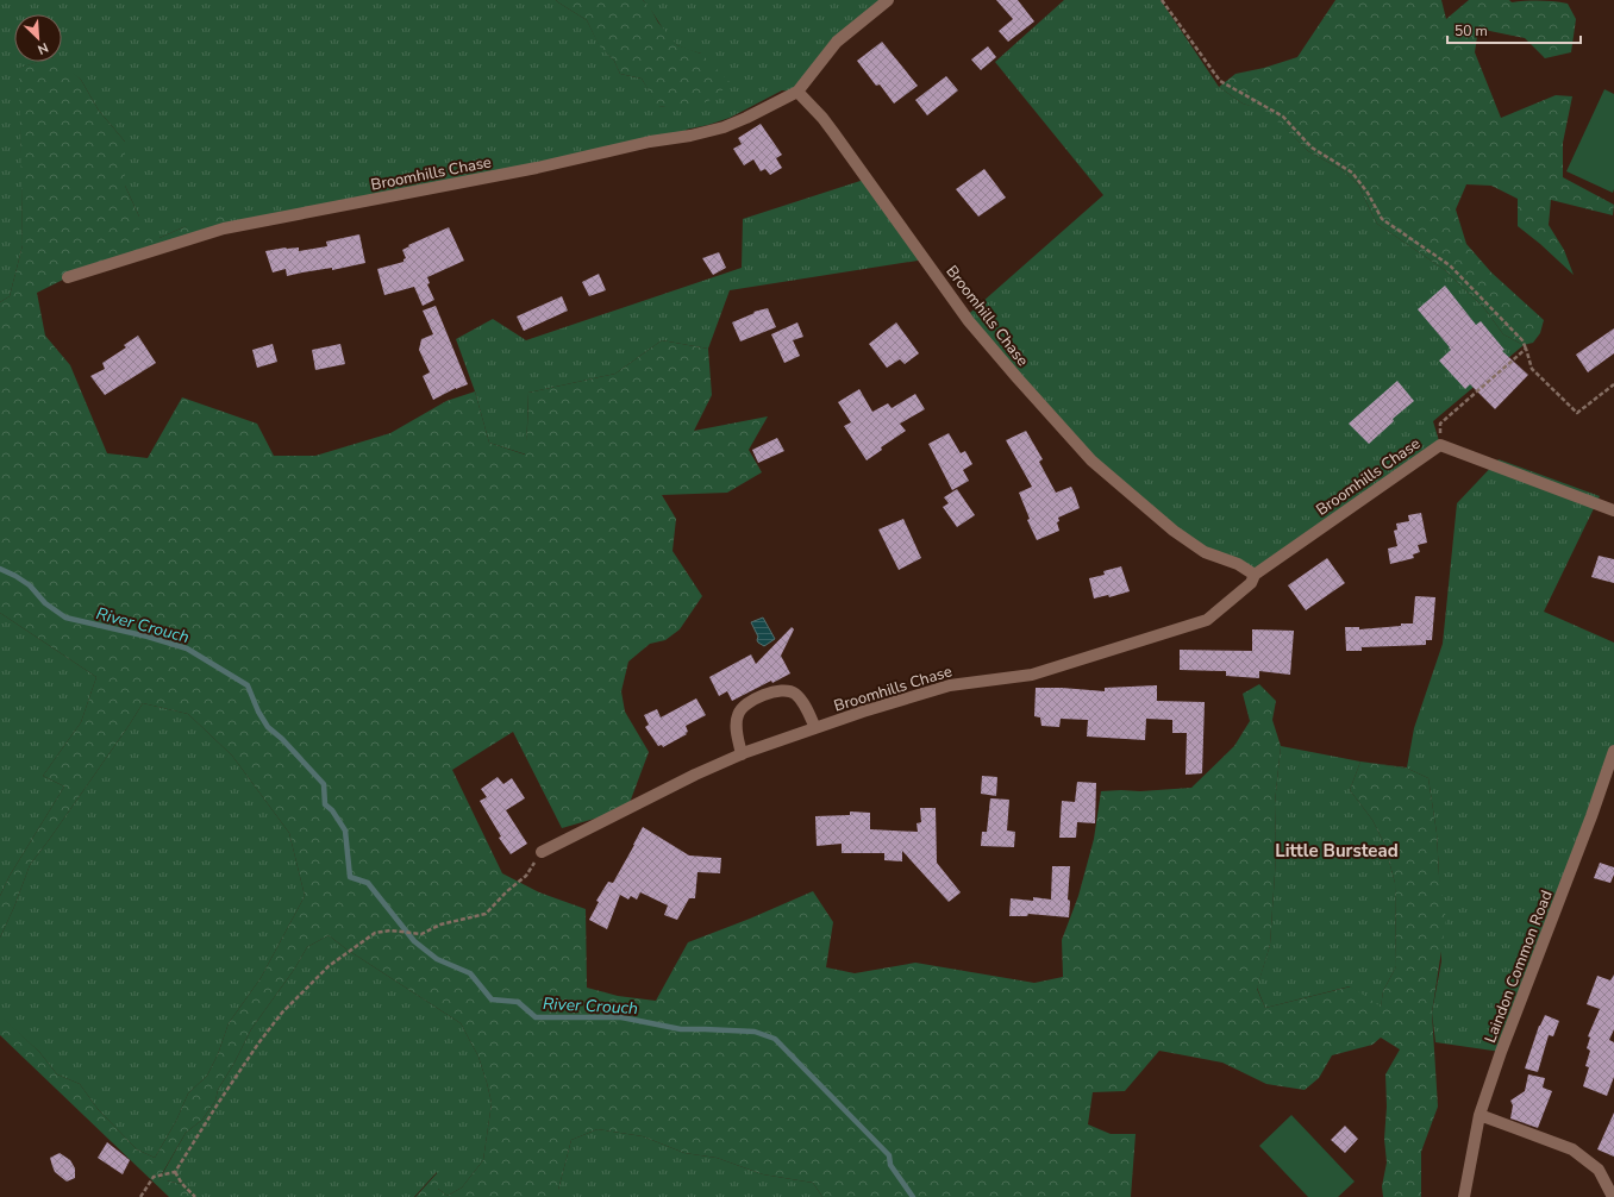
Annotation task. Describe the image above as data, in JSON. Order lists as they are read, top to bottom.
{
  "streets": {
    "street": ["Broomhills Chase", "Laindon Common Road"]
  },
  "districts": ["Little Burstead"],
  "water": ["River Crouch"],
  "scale_bar": "50 m",
  "north": "bottom right"
}
